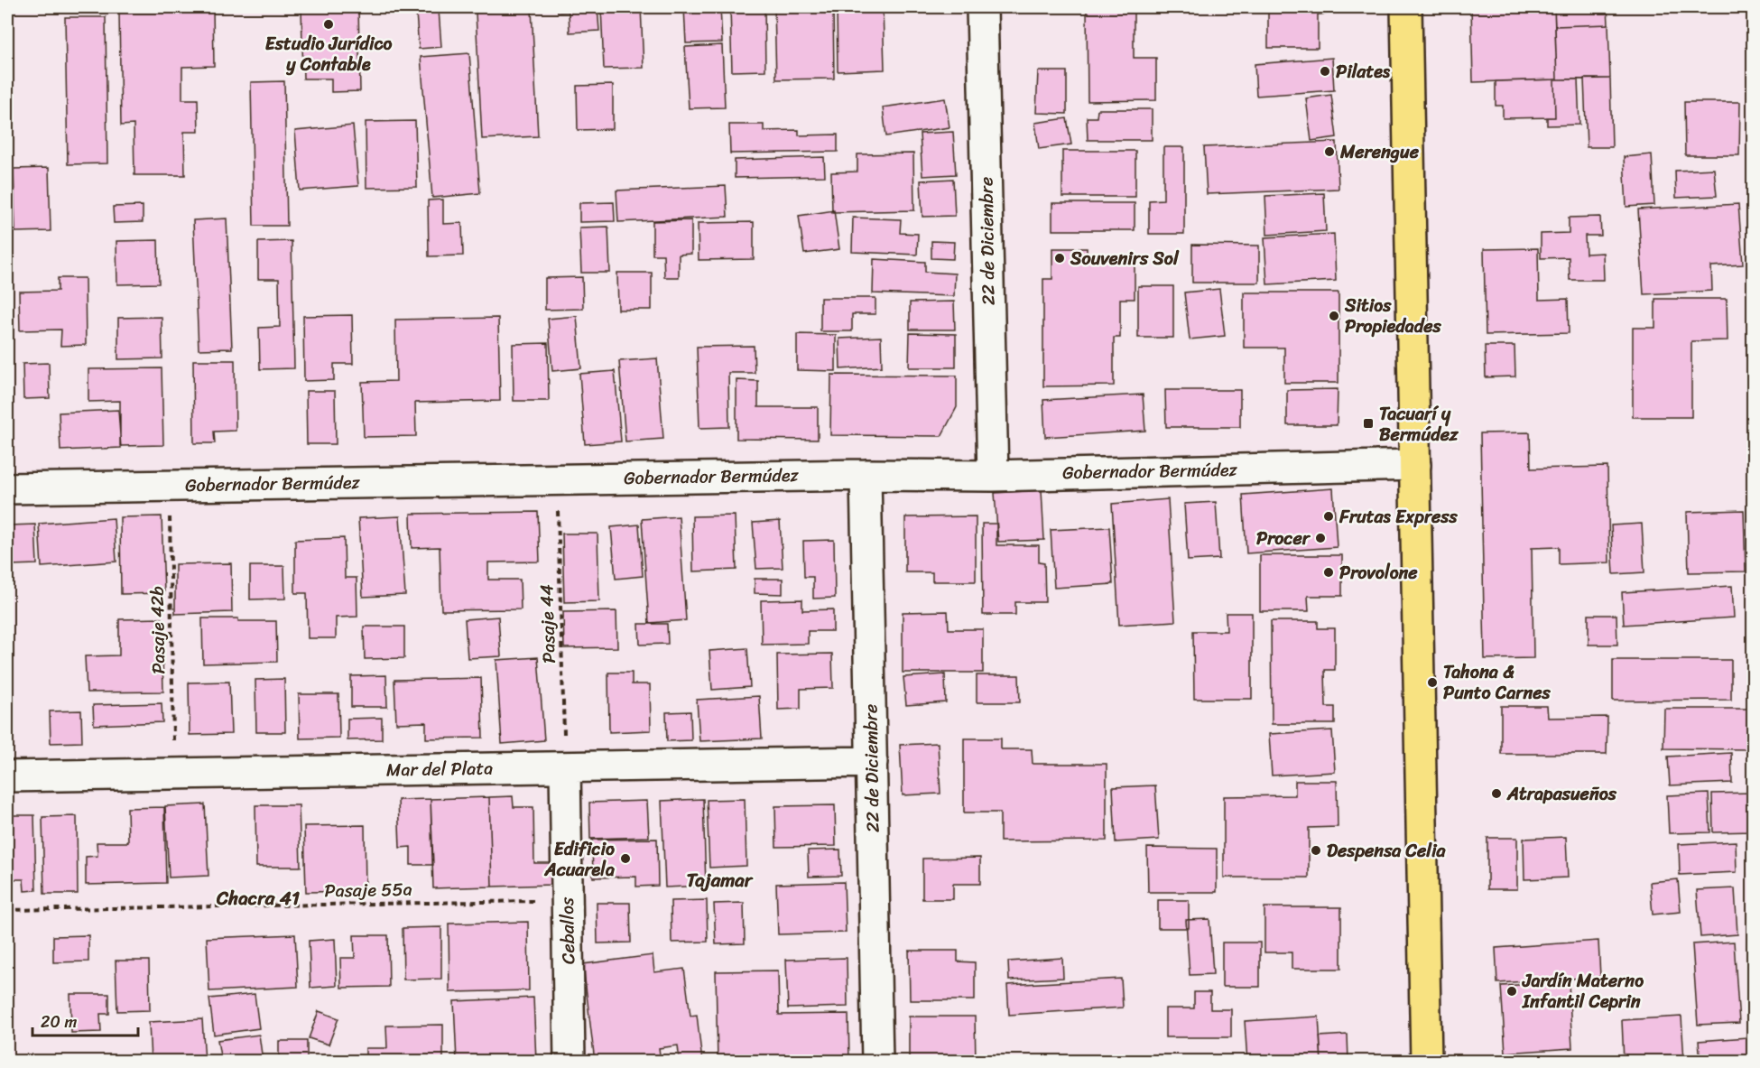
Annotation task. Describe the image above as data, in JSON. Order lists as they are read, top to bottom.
{
  "streets": {
    "street": [
      "22 de Diciembre",
      "Gobernador Bermúdez",
      "Mar del Plata",
      "Ceballos"
    ],
    "path": ["Pasaje 44", "Pasaje 42b", "Pasaje 55a"]
  },
  "crossings": [
    ["22 de Diciembre", "Gobernador Bermúdez"],
    ["22 de Diciembre", "Mar del Plata"],
    ["Gobernador Bermúdez", "Pasaje 44"],
    ["Gobernador Bermúdez", "Pasaje 42b"],
    ["Pasaje 44", "Mar del Plata"],
    ["Pasaje 44", "Ceballos"],
    ["Pasaje 42b", "Mar del Plata"],
    ["Mar del Plata", "Ceballos"],
    ["Pasaje 55a", "Ceballos"]
  ],
  "districts": ["Tajamar", "Chacra 41"],
  "places": {
    "other": [
      "Estudio Jurídico y Contable",
      "Pilates",
      "Merengue",
      "Souvenirs Sol",
      "Sitios Propiedades",
      "Frutas Express",
      "Procer",
      "Provolone",
      "Tahona & Punto Carnes",
      "Atrapasueños",
      "Despensa Celia",
      "Edificio Acuarela",
      "Jardín Materno Infantil Ceprin"
    ],
    "transit": ["Tacuarí y Bermúdez"]
  },
  "scale_bar": "20 m"
}
